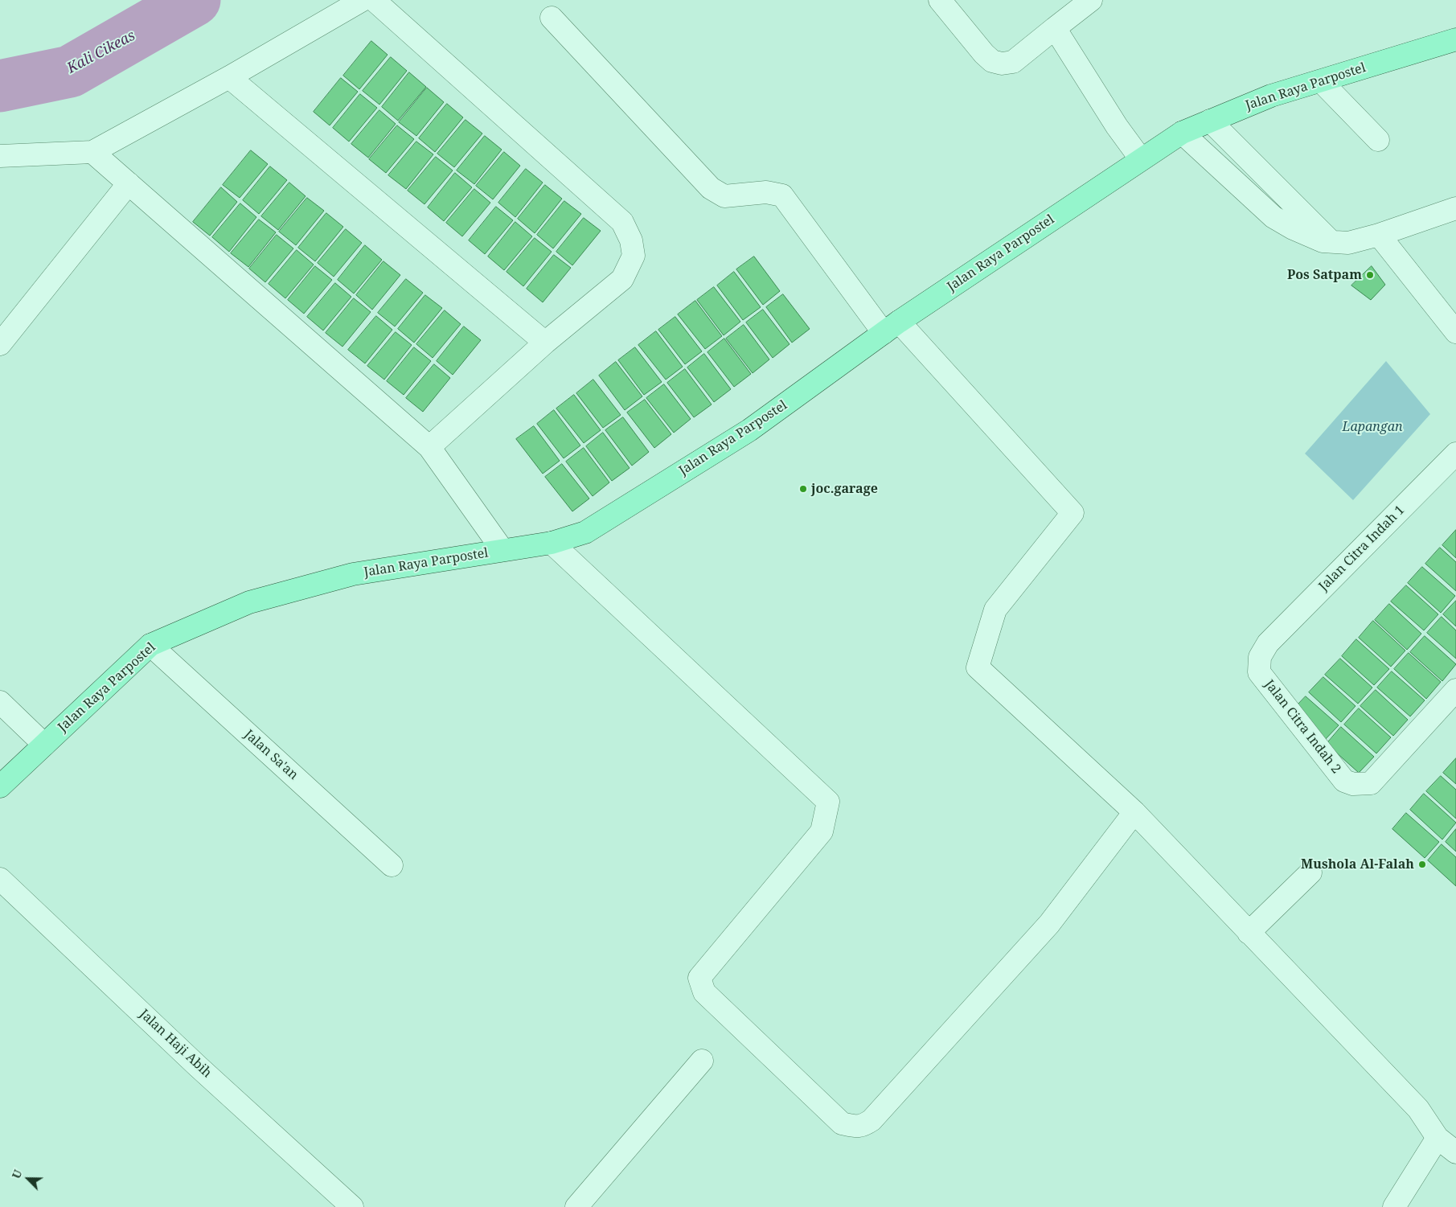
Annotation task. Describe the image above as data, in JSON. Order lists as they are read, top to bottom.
{
  "streets": {
    "main road": ["Jalan Raya Parpostel"],
    "street": [
      "Jalan Citra Indah 1",
      "Jalan Citra Indah 2",
      "Jalan Sa'an",
      "Jalan Haji Abih"
    ]
  },
  "crossings": [
    ["Jalan Raya Parpostel", "Jalan Sa'an"],
    ["Jalan Citra Indah 1", "Jalan Citra Indah 2"]
  ],
  "water": ["Kali Cikeas"],
  "parks": ["Lapangan"],
  "places": ["Pos Satpam", "joc.garage", "Mushola Al-Falah"],
  "north": "top left"
}
